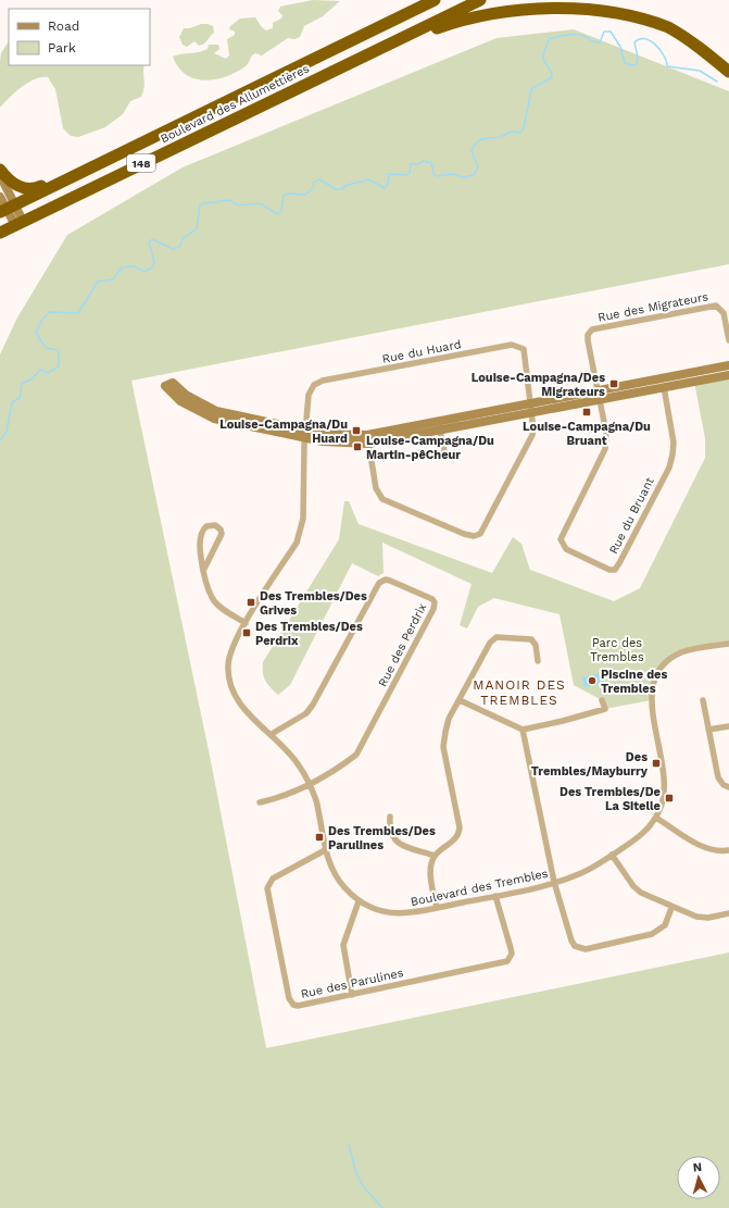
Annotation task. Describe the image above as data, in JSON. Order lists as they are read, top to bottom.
{
  "streets": {
    "highway": ["Boulevard des Allumettières", "148"],
    "street": [
      "Rue des Migrateurs",
      "Rue du Huard",
      "Rue du Bruant",
      "Rue des Perdrix",
      "Boulevard des Trembles",
      "Rue des Parulines"
    ]
  },
  "crossings": [
    ["Rue du Huard", "Boulevard des Trembles"],
    ["Rue des Perdrix", "Boulevard des Trembles"],
    ["Boulevard des Trembles", "Rue des Parulines"]
  ],
  "districts": ["MANOIR DES TREMBLES"],
  "parks": ["Parc des Trembles"],
  "places": {
    "transit": [
      "Louise-Campagna/Des Migrateurs",
      "Louise-Campagna/Du Bruant",
      "Louise-Campagna/Du Huard",
      "Louise-Campagna/Du Martin-pêCheur",
      "Des Trembles/Des Grives",
      "Des Trembles/Des Perdrix",
      "Des Trembles/Mayburry",
      "Des Trembles/De La Sitelle",
      "Des Trembles/Des Parulines"
    ],
    "other": ["Piscine des Trembles"]
  },
  "legend": ["Road", "Park"],
  "north": "top"
}
